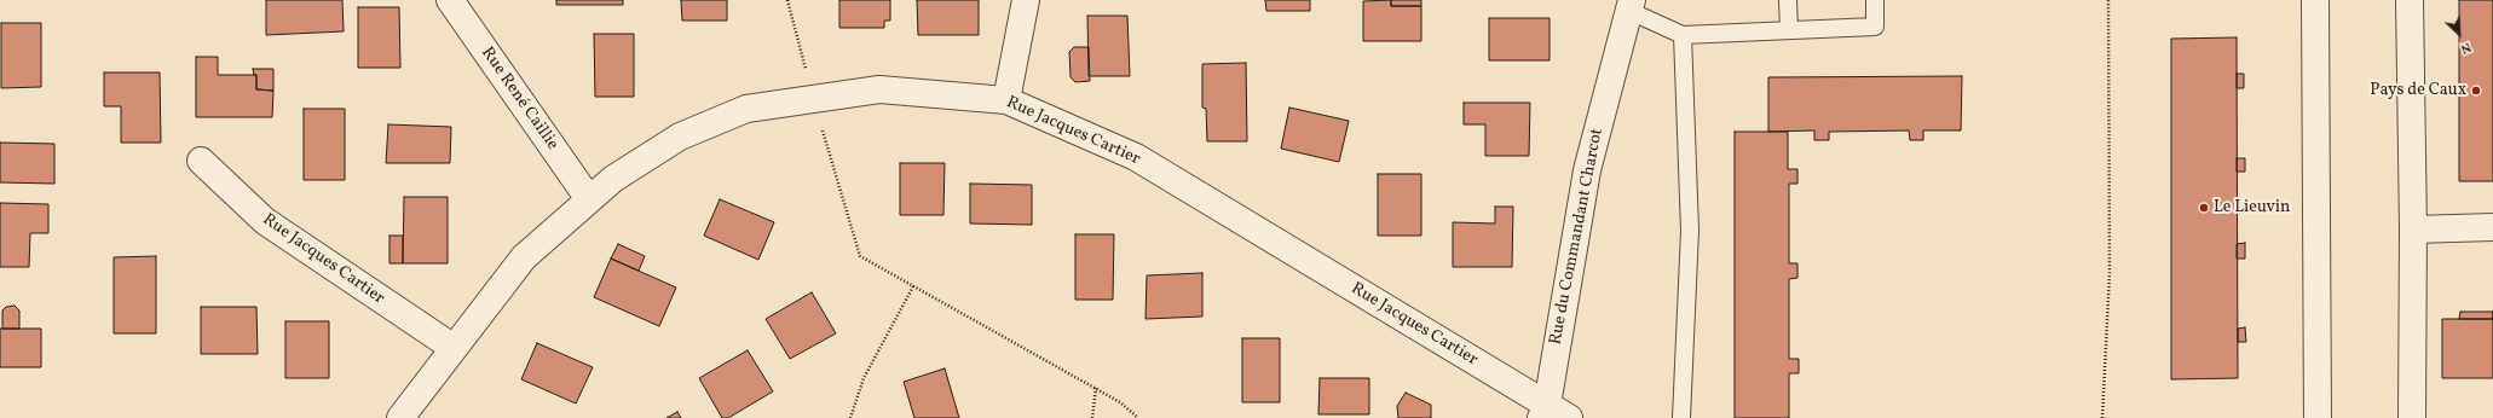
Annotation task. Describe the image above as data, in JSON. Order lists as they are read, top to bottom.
{
  "streets": {
    "street": ["Rue René Caillie", "Rue Jacques Cartier", "Rue du Commandant Charcot"]
  },
  "crossings": [
    ["Rue René Caillie", "Rue Jacques Cartier"],
    ["Rue Jacques Cartier", "Rue du Commandant Charcot"]
  ],
  "places": ["Pays de Caux", "Le Lieuvin"],
  "north": "bottom right"
}
